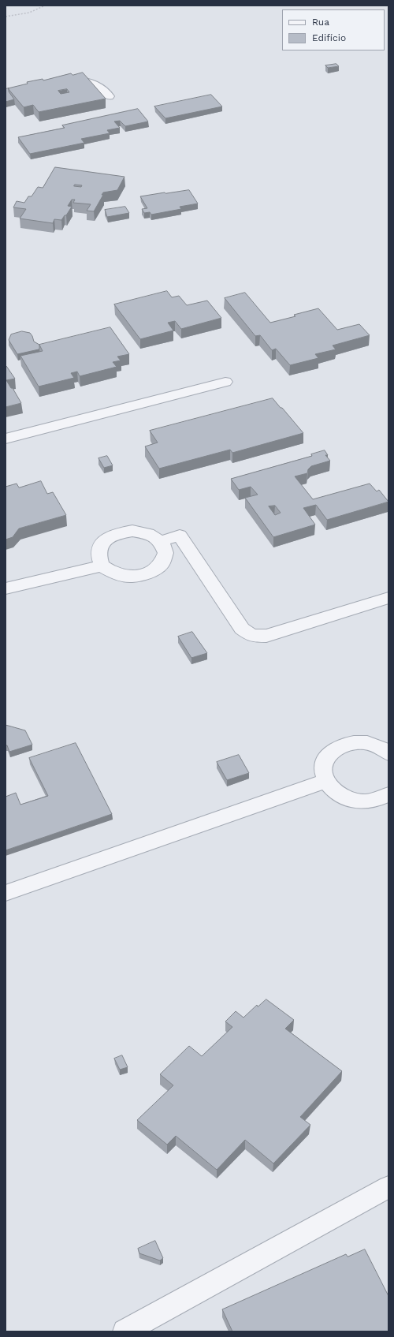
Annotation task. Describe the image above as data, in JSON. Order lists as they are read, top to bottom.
{
  "legend": ["Rua", "Edifício"]
}
